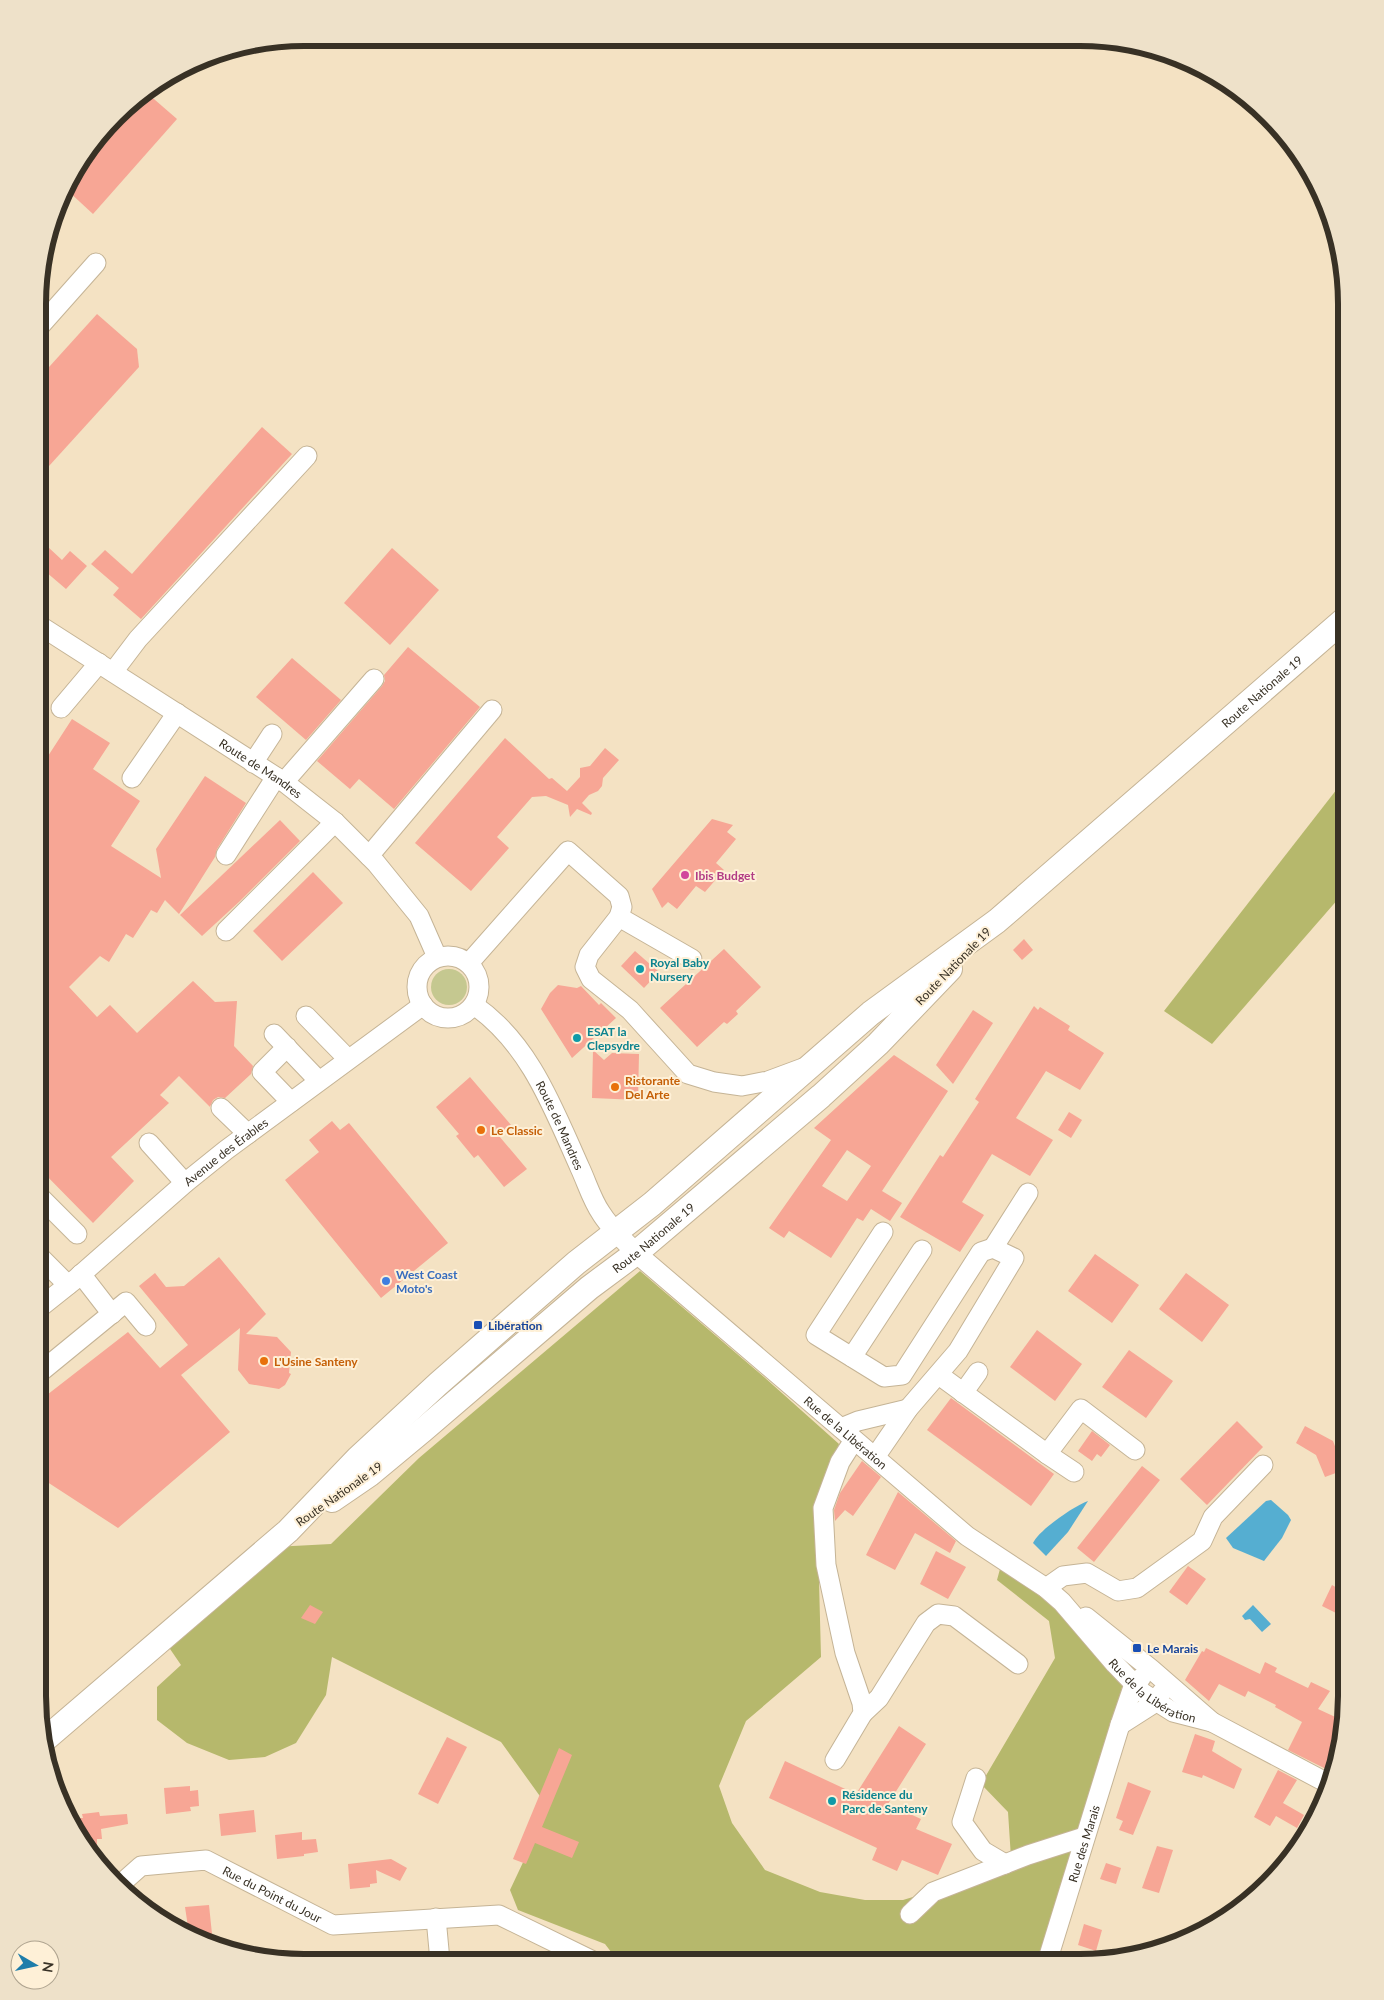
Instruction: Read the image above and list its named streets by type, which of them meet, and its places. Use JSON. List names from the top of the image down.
{
  "streets": {
    "main road": ["Route Nationale 19"],
    "street": [
      "Route de Mandres",
      "Avenue des Érables",
      "Rue de la Libération",
      "Rue des Marais",
      "Rue du Point du Jour"
    ]
  },
  "crossings": [
    ["Route Nationale 19", "Route de Mandres"],
    ["Route Nationale 19", "Rue de la Libération"],
    ["Route de Mandres", "Avenue des Érables"],
    ["Route de Mandres", "Rue de la Libération"],
    ["Rue de la Libération", "Rue des Marais"]
  ],
  "places": {
    "other": [
      "Ibis Budget",
      "Royal Baby Nursery",
      "ESAT la Clepsydre",
      "Ristorante Del Arte",
      "Le Classic",
      "West Coast Moto's",
      "L'Usine Santeny",
      "Résidence du Parc de Santeny"
    ],
    "transit": ["Libération", "Le Marais"]
  },
  "north": "right"
}
